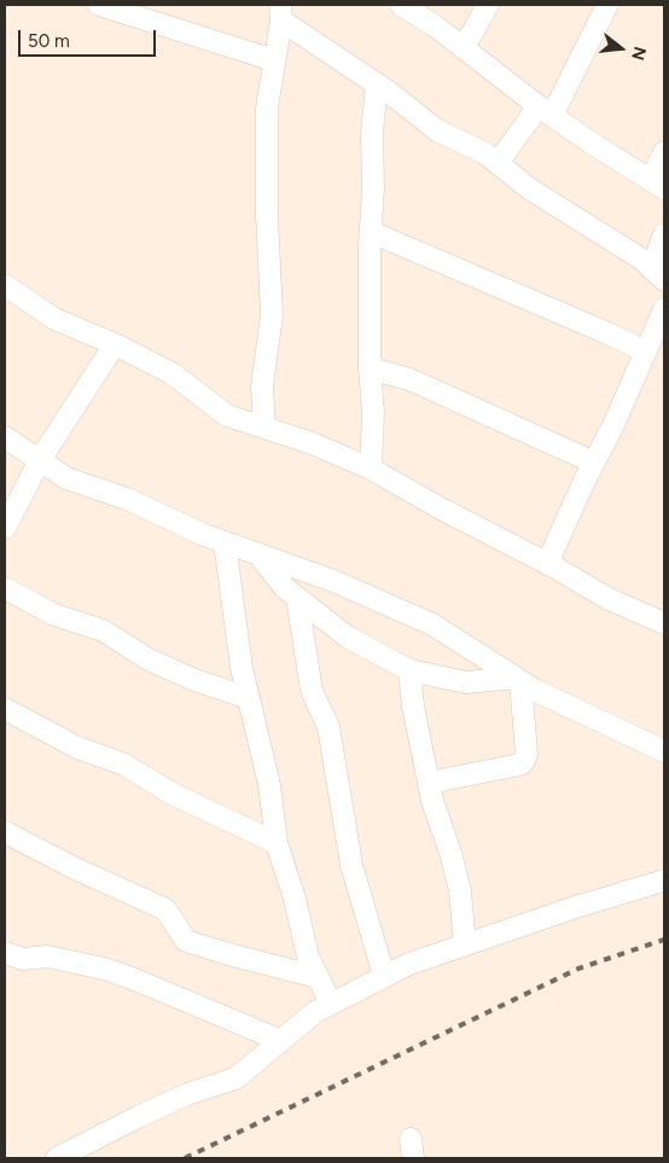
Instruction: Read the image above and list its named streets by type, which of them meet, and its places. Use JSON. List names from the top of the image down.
{
  "scale_bar": "50 m",
  "north": "right"
}
